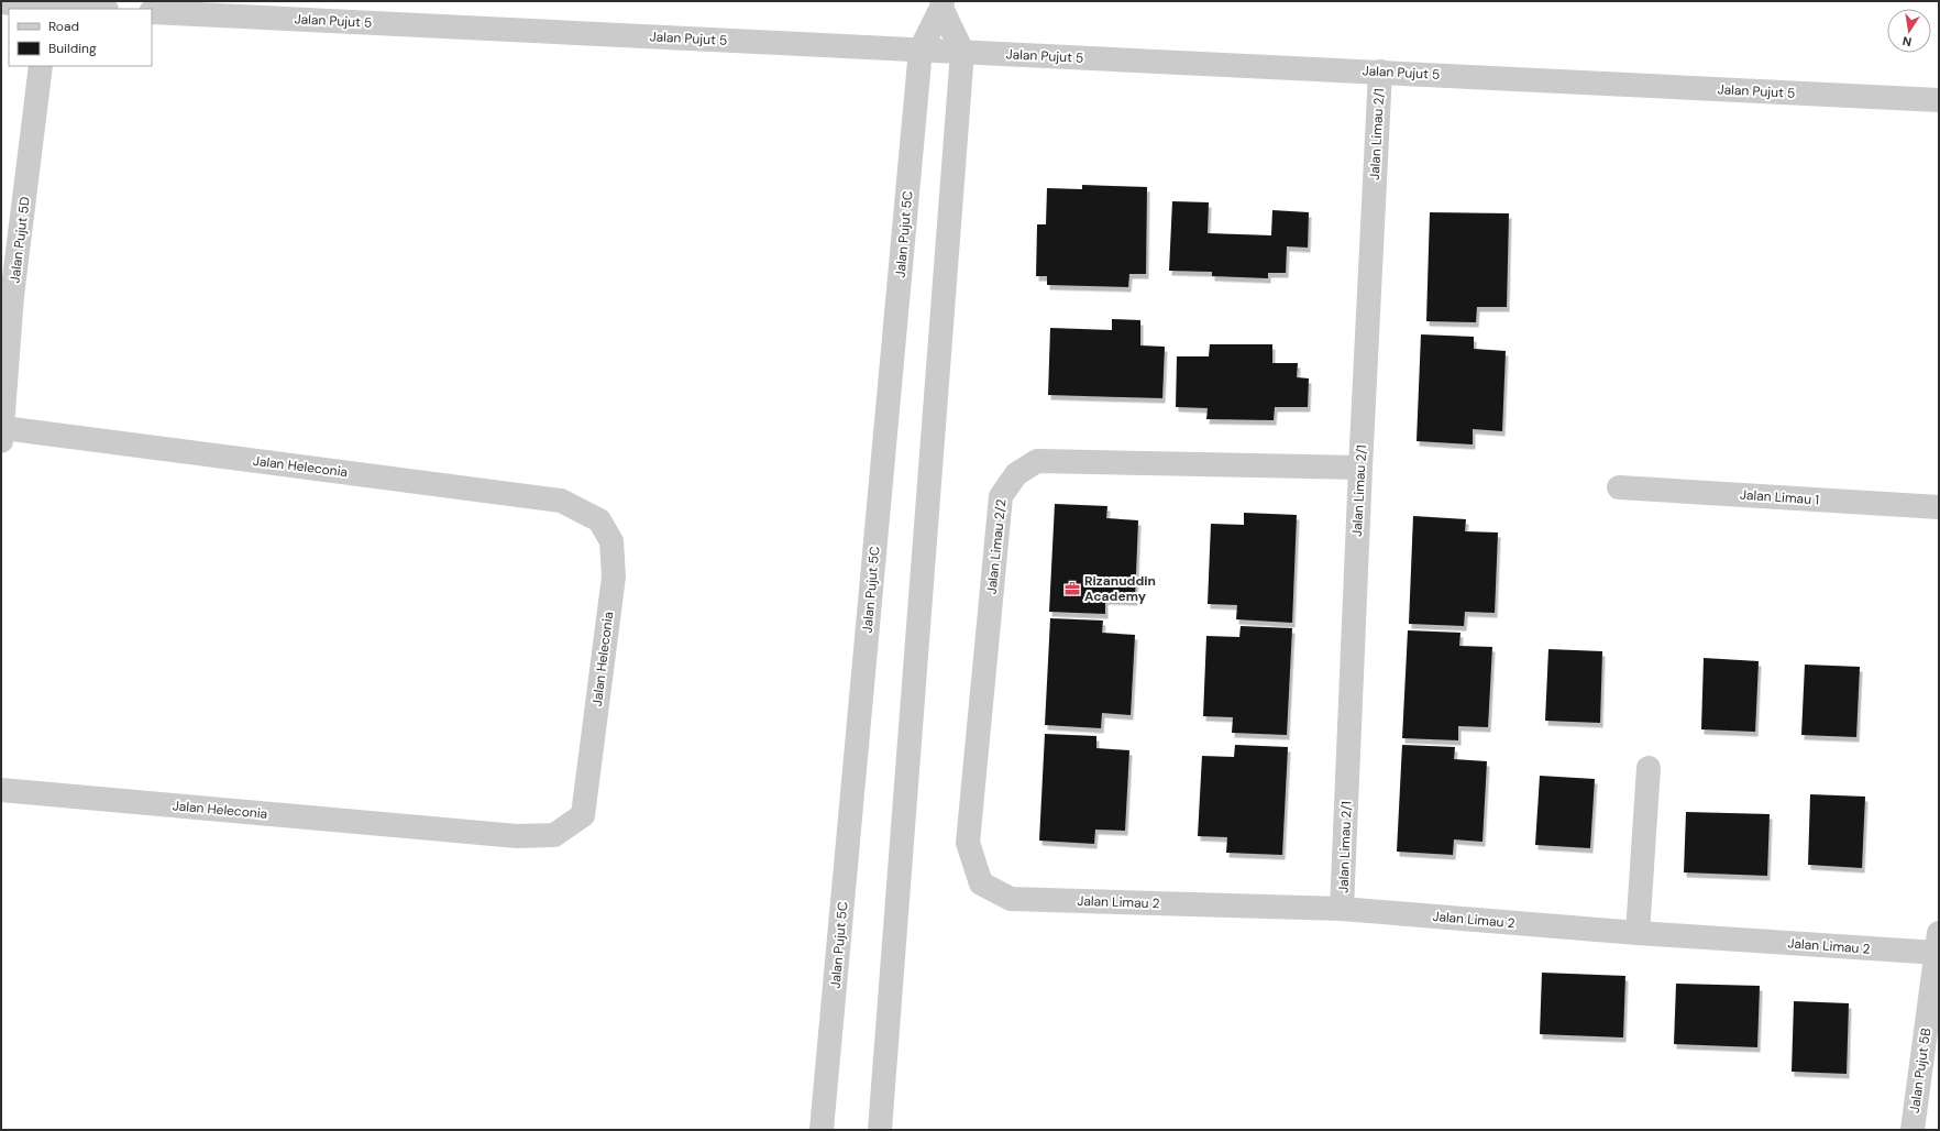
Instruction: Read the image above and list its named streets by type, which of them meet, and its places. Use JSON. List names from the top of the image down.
{
  "streets": {
    "street": [
      "Jalan Pujut 5",
      "Jalan Limau 2/1",
      "Jalan Pujut 5C",
      "Jalan Pujut 5D",
      "Jalan Heleconia",
      "Jalan Limau 1",
      "Jalan Limau 2/2",
      "Jalan Limau 2",
      "Jalan Pujut 5B"
    ]
  },
  "crossings": [
    ["Jalan Pujut 5", "Jalan Limau 2/1"],
    ["Jalan Pujut 5", "Jalan Pujut 5C"],
    ["Jalan Limau 2/1", "Jalan Limau 2/2"],
    ["Jalan Limau 2/1", "Jalan Limau 2"],
    ["Jalan Pujut 5D", "Jalan Heleconia"],
    ["Jalan Limau 2/2", "Jalan Limau 2"],
    ["Jalan Limau 2", "Jalan Pujut 5B"]
  ],
  "places": {
    "office": ["Rizanuddin Academy"]
  },
  "legend": ["Road", "Building"],
  "north": "bottom"
}
